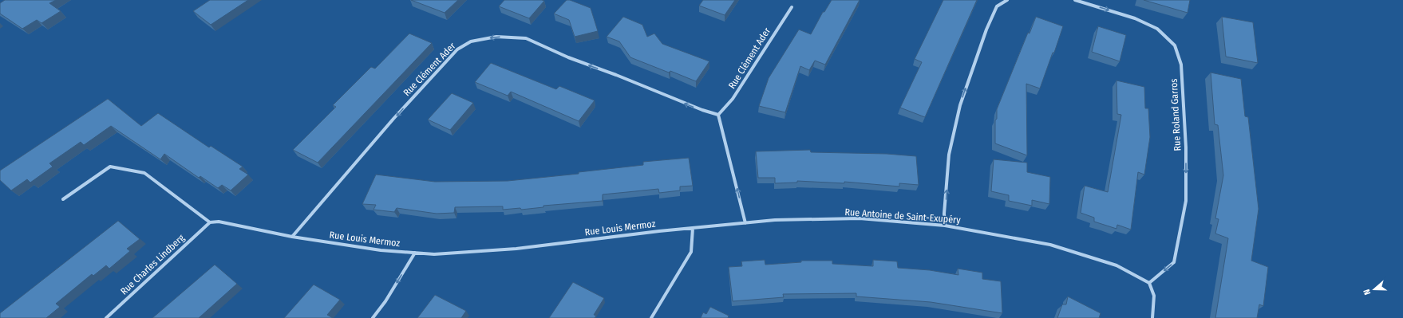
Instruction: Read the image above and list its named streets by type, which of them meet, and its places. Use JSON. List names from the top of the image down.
{
  "streets": {
    "street": [
      "Rue Clément Ader",
      "Rue Roland Garros",
      "Rue Antoine de Saint-Exupéry",
      "Rue Louis Mermoz",
      "Rue Charles Lindberg"
    ]
  },
  "crossings": [
    ["Rue Clément Ader", "Rue Louis Mermoz"],
    ["Rue Roland Garros", "Rue Antoine de Saint-Exupéry"],
    ["Rue Antoine de Saint-Exupéry", "Rue Louis Mermoz"],
    ["Rue Louis Mermoz", "Rue Charles Lindberg"]
  ],
  "one_way": ["Rue Clément Ader", "Rue Roland Garros"],
  "north": "left"
}
